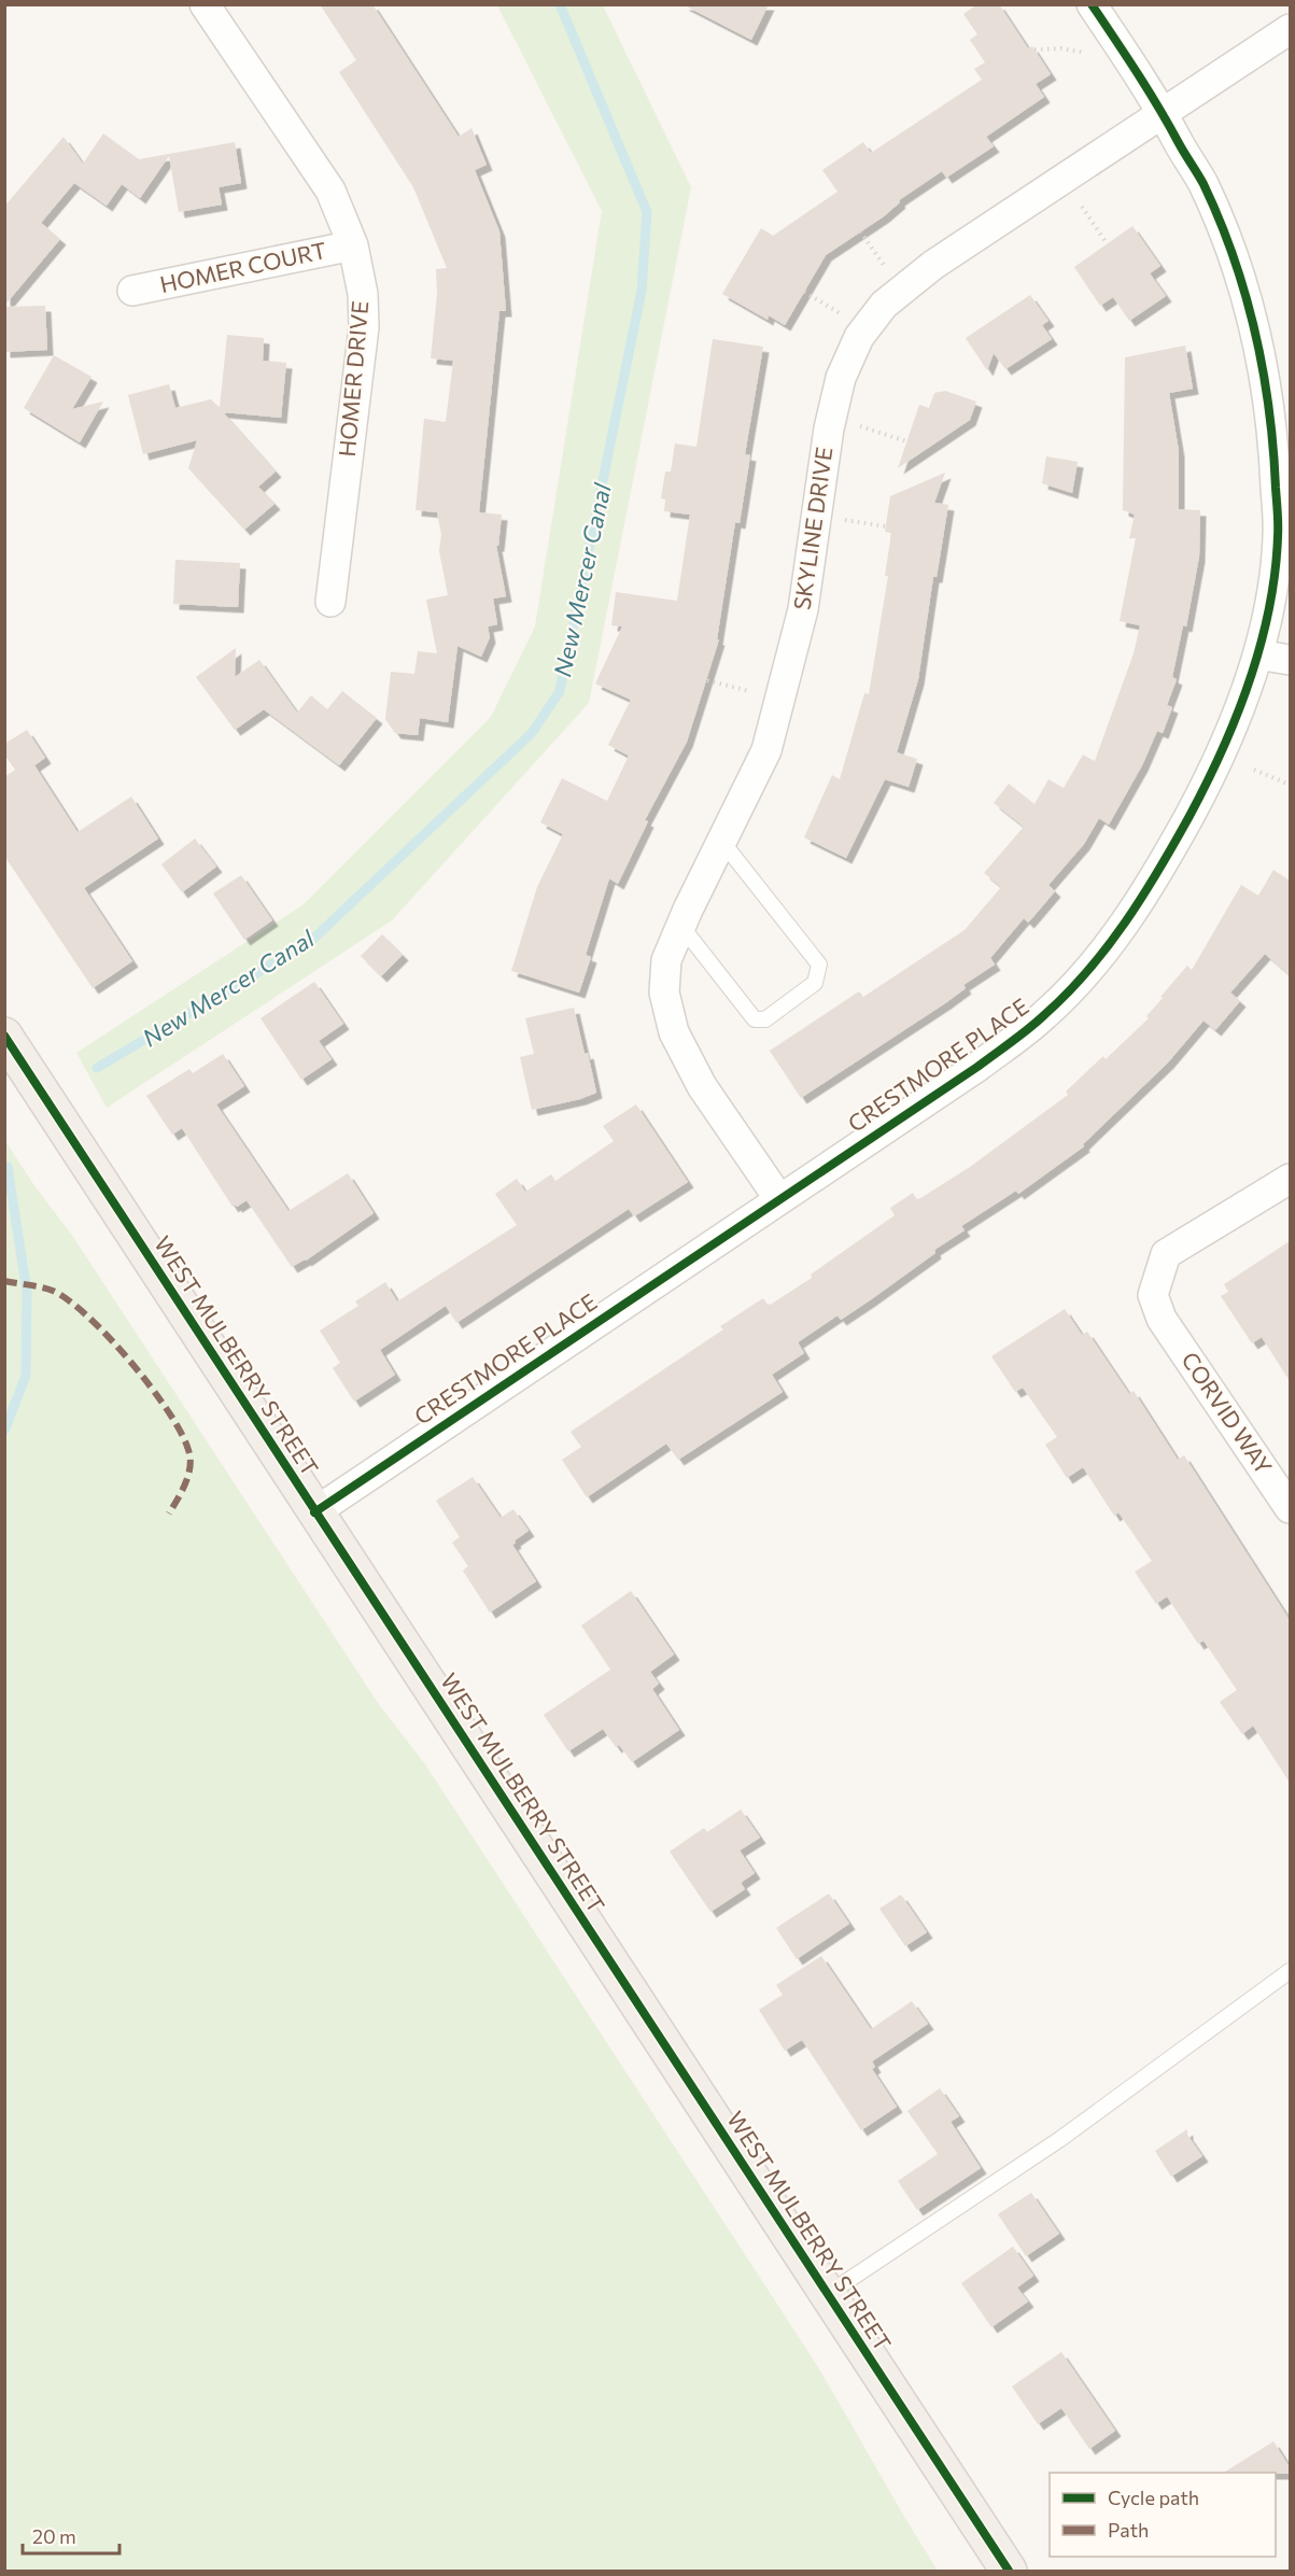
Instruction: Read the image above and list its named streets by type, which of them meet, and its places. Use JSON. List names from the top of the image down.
{
  "streets": {
    "main road": ["WEST MULBERRY STREET"],
    "street": [
      "HOMER COURT",
      "HOMER DRIVE",
      "SKYLINE DRIVE",
      "CRESTMORE PLACE",
      "CORVID WAY"
    ]
  },
  "crossings": [
    ["HOMER COURT", "HOMER DRIVE"],
    ["SKYLINE DRIVE", "CRESTMORE PLACE"],
    ["CRESTMORE PLACE", "WEST MULBERRY STREET"]
  ],
  "water": ["New Mercer Canal"],
  "legend": ["Cycle path", "Path"],
  "scale_bar": "20 m"
}
